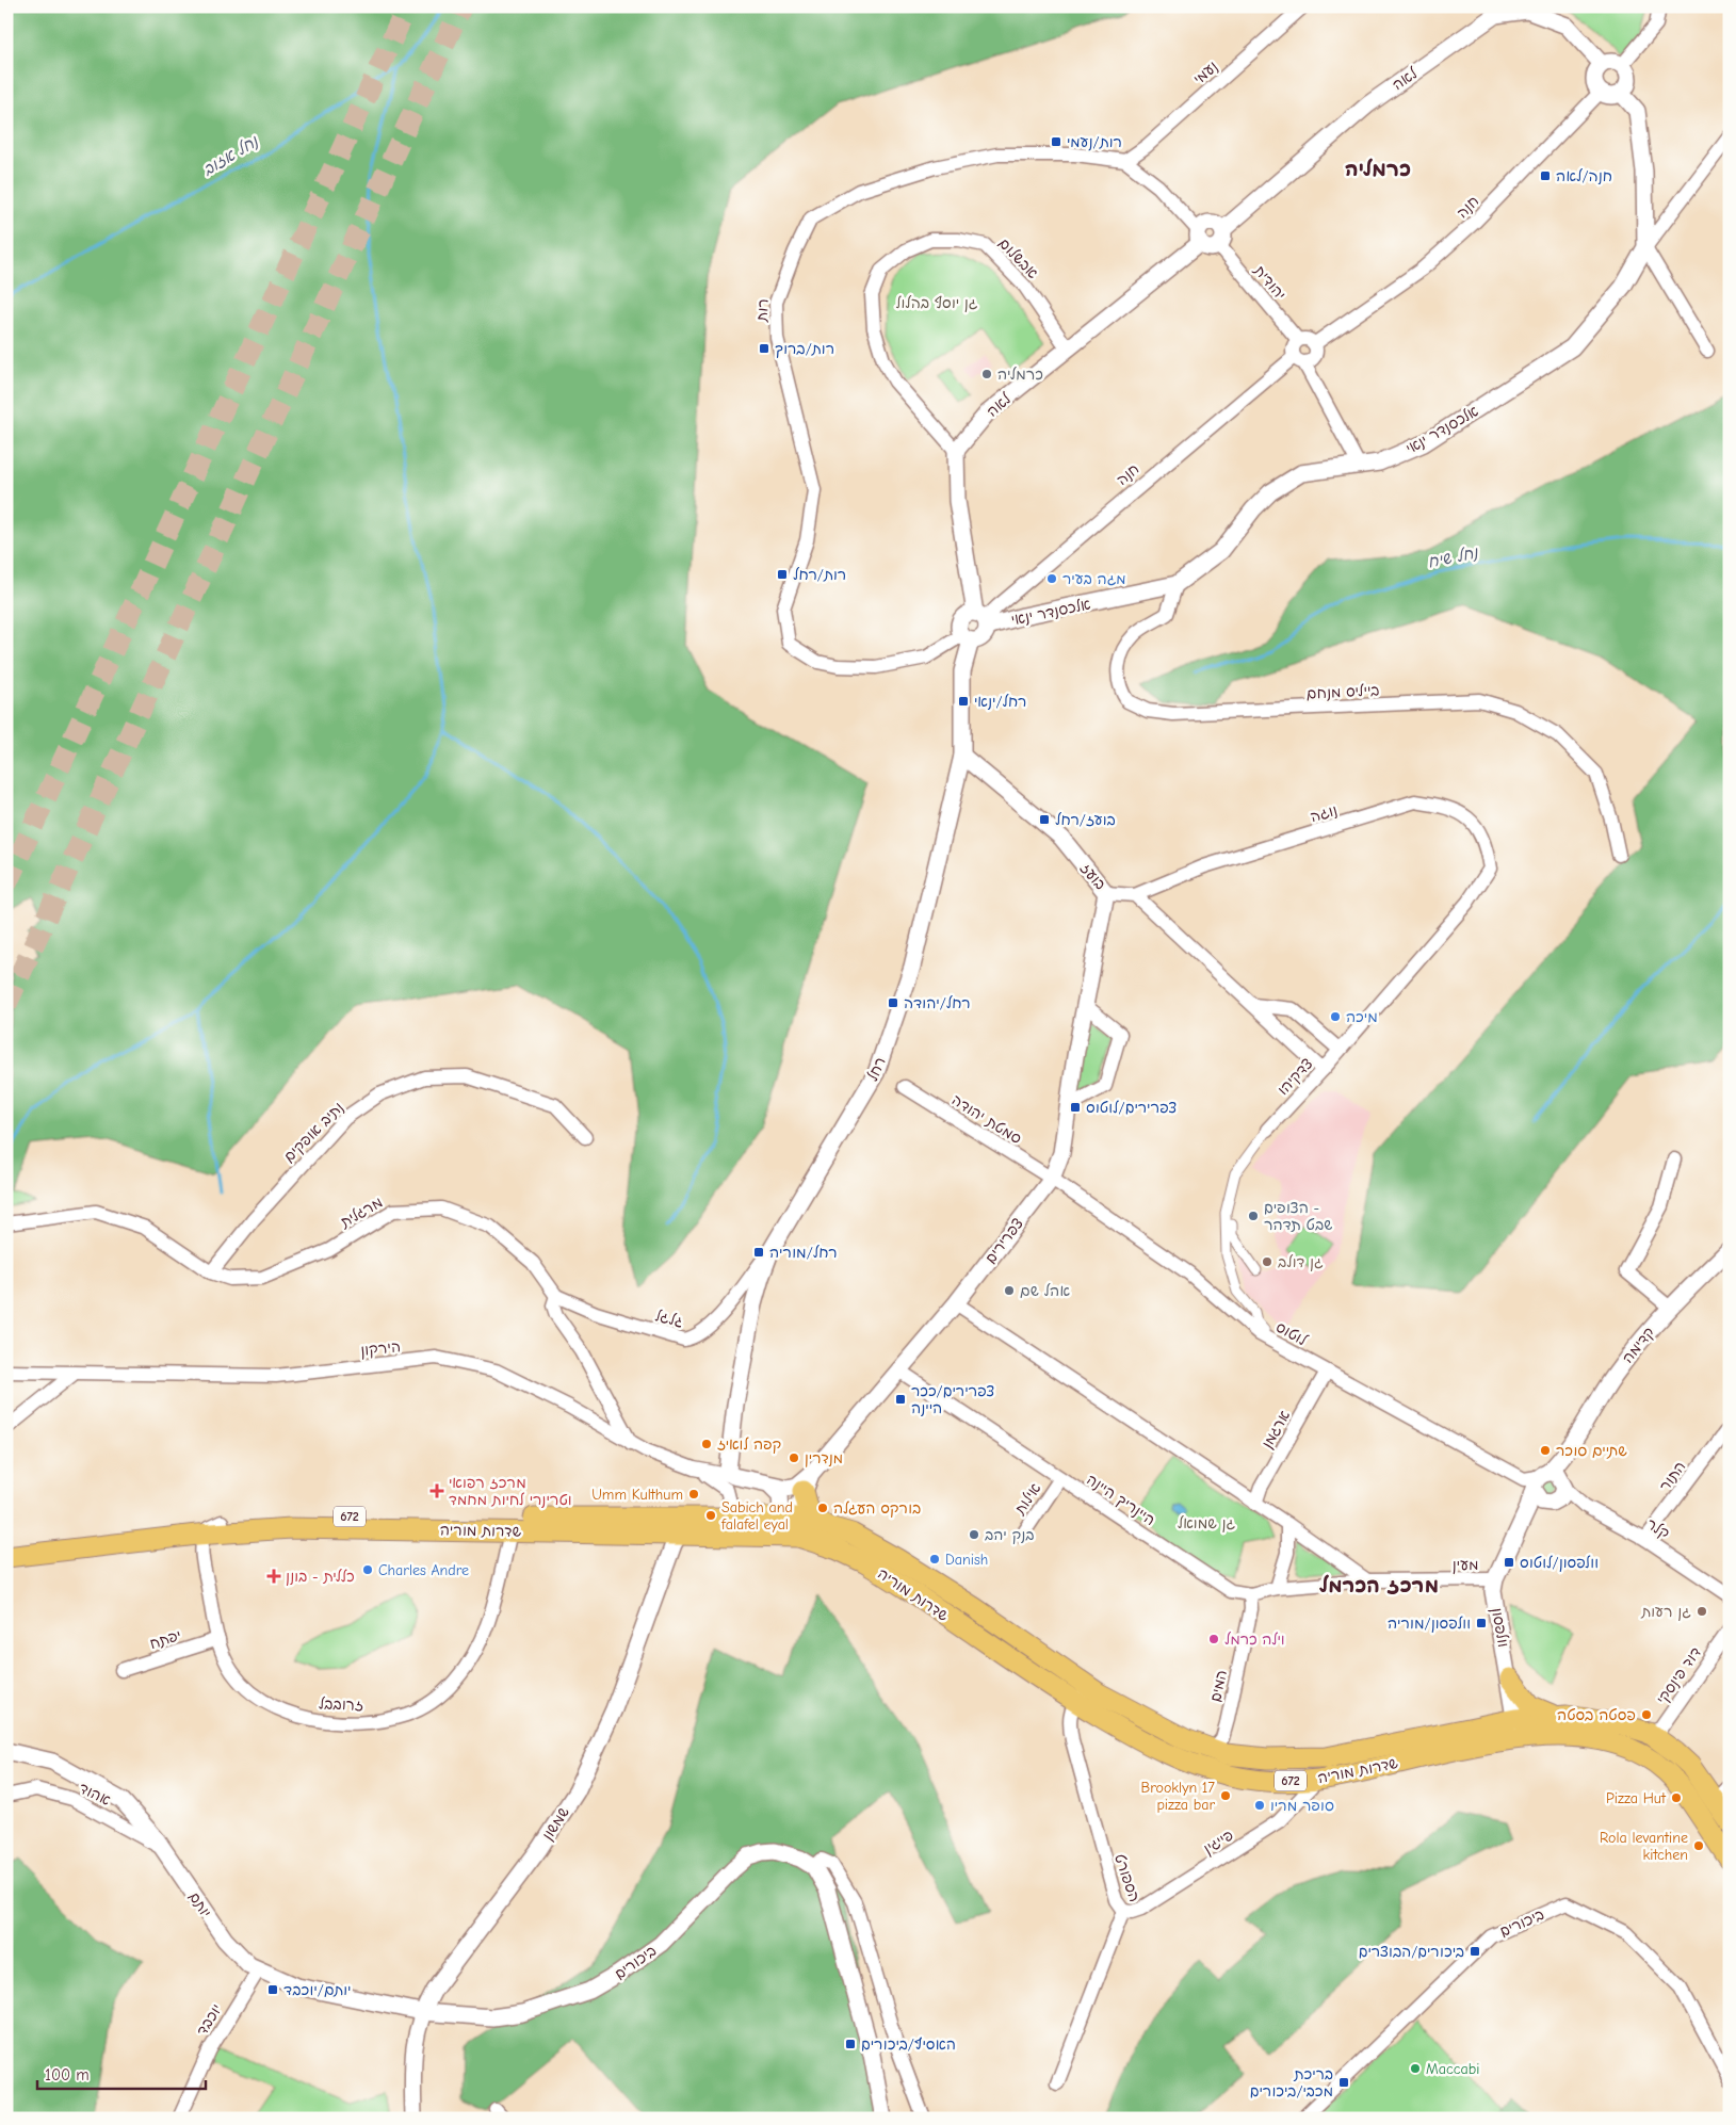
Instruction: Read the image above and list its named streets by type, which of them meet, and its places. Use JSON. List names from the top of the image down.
{
  "streets": {
    "main road": ["672", "שדרות מוריה"],
    "street": [
      "נעמי",
      "לאה",
      "חנה",
      "אבשלום",
      "יהודית",
      "רות",
      "אלכסנדר ינאי",
      "בייליס מנחם",
      "נוגה",
      "בועז",
      "רחל",
      "צדקיהו",
      "סמטת יהודה",
      "נתיב אופקים",
      "מרגלית",
      "צפרירים",
      "גלגל",
      "לוטוס",
      "קדימה",
      "הירקון",
      "ארגמן",
      "התור",
      "אילות",
      "היינריך היינה",
      "קלר",
      "מעין",
      "וולפסון",
      "יפתח",
      "דוד פינסקי",
      "המים",
      "זרובבל",
      "אהוד",
      "שמשון",
      "פייגין",
      "הספורט",
      "יותם",
      "ביכורים",
      "יוכבד"
    ]
  },
  "crossings": [
    ["נעמי", "רות"],
    ["לאה", "חנה"],
    ["לאה", "אבשלום"],
    ["לאה", "יהודית"],
    ["חנה", "יהודית"],
    ["חנה", "אלכסנדר ינאי"],
    ["חנה", "רחל"],
    ["רות", "רחל"],
    ["אלכסנדר ינאי", "בייליס מנחם"],
    ["אלכסנדר ינאי", "רחל"],
    ["נוגה", "בועז"],
    ["נוגה", "צדקיהו"],
    ["בועז", "רחל"],
    ["בועז", "צפרירים"],
    ["רחל", "גלגל"],
    ["רחל", "הירקון"],
    ["צדקיהו", "לוטוס"],
    ["סמטת יהודה", "צפרירים"],
    ["סמטת יהודה", "לוטוס"],
    ["נתיב אופקים", "מרגלית"],
    ["מרגלית", "גלגל"],
    ["מרגלית", "הירקון"],
    ["צפרירים", "לוטוס"],
    ["צפרירים", "היינריך היינה"],
    ["צפרירים", "שדרות מוריה"],
    ["לוטוס", "קדימה"],
    ["לוטוס", "ארגמן"],
    ["לוטוס", "קלר"],
    ["לוטוס", "וולפסון"],
    ["קדימה", "קלר"],
    ["קדימה", "וולפסון"],
    ["התור", "קלר"],
    ["אילות", "היינריך היינה"],
    ["היינריך היינה", "מעין"],
    ["היינריך היינה", "המים"],
    ["קלר", "וולפסון"],
    ["שדרות מוריה", "וולפסון"],
    ["שדרות מוריה", "דוד פינסקי"],
    ["שדרות מוריה", "המים"],
    ["שדרות מוריה", "זרובבל"],
    ["שדרות מוריה", "שמשון"],
    ["שדרות מוריה", "פייגין"],
    ["שדרות מוריה", "הספורט"],
    ["מעין", "וולפסון"],
    ["יפתח", "זרובבל"],
    ["אהוד", "יותם"],
    ["שמשון", "יותם"],
    ["שמשון", "ביכורים"],
    ["פייגין", "הספורט"],
    ["יותם", "ביכורים"],
    ["יותם", "יוכבד"]
  ],
  "districts": ["כרמליה", "מרכז הכרמל"],
  "water": ["נחל אזוב", "נחל שיח"],
  "parks": ["גן יוסף בהלול", "גן שמואל"],
  "places": {
    "transit": [
      "רות/נעמי",
      "חנה/לאה",
      "רות/ברוך",
      "רות/רחל",
      "רחל/ינאי",
      "בועז/רחל",
      "רחל/יהודה",
      "צפרירים/לוטוס",
      "רחל/מוריה",
      "צפרירים/ככר היינה",
      "וולפסון/לוטוס",
      "וולפסון/מוריה",
      "ביכורים/הבוצרים",
      "יותם/יוכבד",
      "האסיף/ביכורים",
      "בריכת מכבי/ביכורים"
    ],
    "other": [
      "כרמליה",
      "מגה בעיר",
      "מיכה",
      "הצופים - שבט תדהר",
      "גן דולב",
      "אהל שם",
      "קפה לואיז",
      "שתיים סוכר",
      "מנדרין",
      "Umm Kulthum",
      "בורקס העגלה",
      "Sabich and falafel eyal",
      "בנק יהב",
      "Danish",
      "Charles Andre",
      "גן רעות",
      "וילה כרמל",
      "פסטה בסטה",
      "Brooklyn 17 pizza bar",
      "Pizza Hut",
      "סופר מריו",
      "Rola levantine kitchen",
      "Maccabi"
    ],
    "health": ["מרכז רפואי וטרינרי לחיות מחמד", "כללית - בונן"]
  },
  "scale_bar": "100 m"
}
